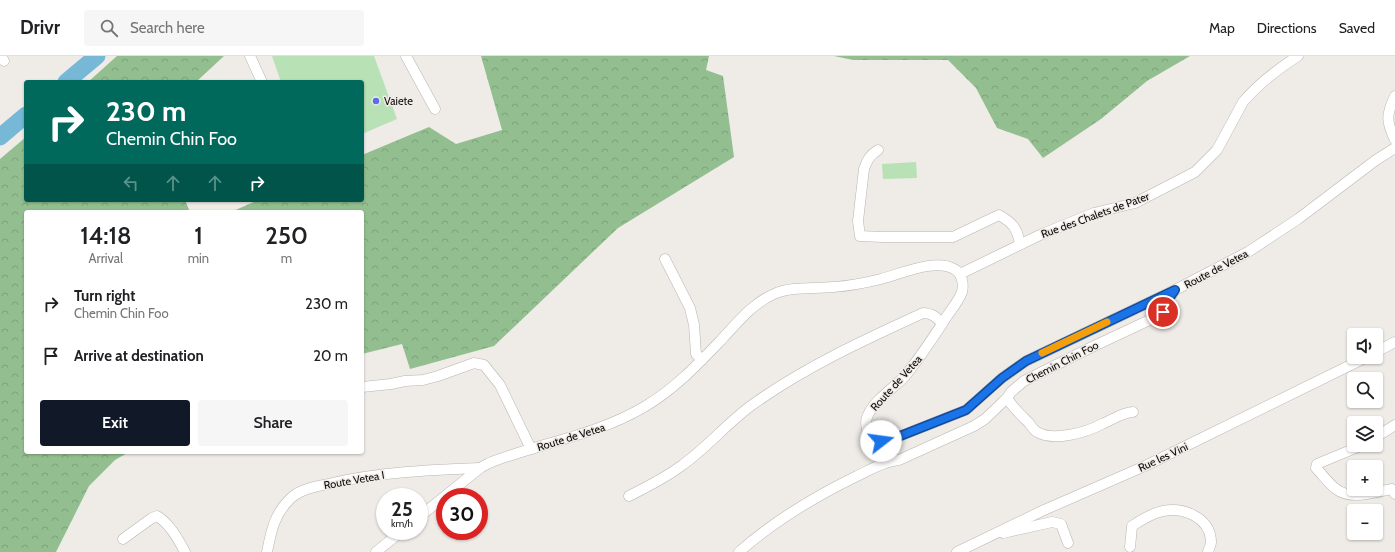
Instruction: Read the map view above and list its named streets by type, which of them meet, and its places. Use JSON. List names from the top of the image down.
{
  "streets": {
    "street": [
      "Rue des Chalets de Pater",
      "Route de Vetea",
      "Chemin Chin Foo",
      "Rue les Vini",
      "Route Vetea I"
    ]
  },
  "crossings": [
    ["Rue des Chalets de Pater", "Route de Vetea"],
    ["Route de Vetea", "Chemin Chin Foo"],
    ["Route de Vetea", "Route Vetea I"]
  ],
  "places": ["Vaiete"],
  "page": {
    "header": "Drivr",
    "search": "Search here",
    "nav": ["Map", "Directions", "Saved"],
    "turn": ["230 m", "Chemin Chin Foo"],
    "eta": [
      "14:18",
      "Arrival",
      "1",
      "min",
      "250",
      "m"
    ],
    "list": [
      {
        "name": "Turn right",
        "note": "Chemin Chin Foo",
        "value": "230 m"
      },
      {
        "name": "Arrive at destination",
        "value": "20 m"
      }
    ],
    "map_buttons": ["+", "−"],
    "buttons": ["Exit", "Share"],
    "speed": "25 km/h",
    "limit": "30"
  }
}
